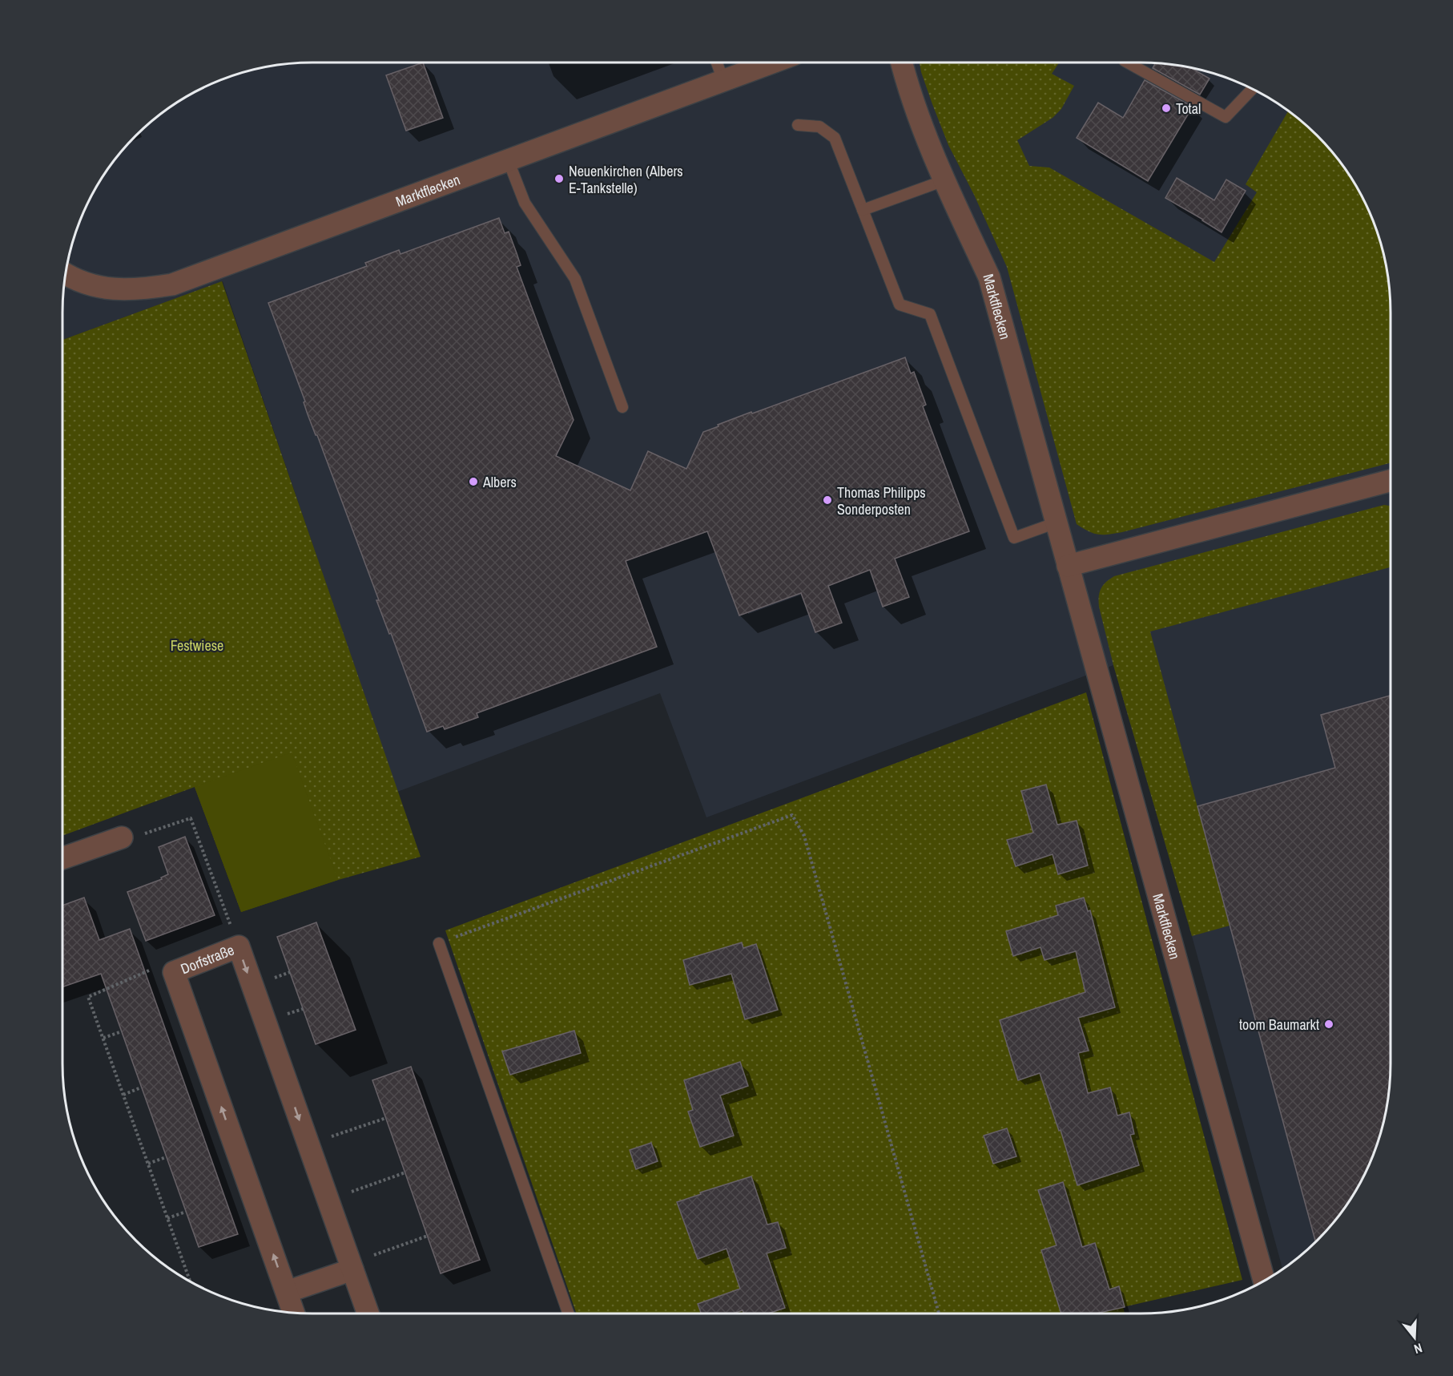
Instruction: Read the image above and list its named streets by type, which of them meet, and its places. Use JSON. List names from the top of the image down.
{
  "streets": {
    "street": ["Marktflecken", "Dorfstraße"]
  },
  "parks": ["Festwiese"],
  "places": [
    "Total",
    "Neuenkirchen (Albers E-Tankstelle)",
    "Albers",
    "Thomas Philipps Sonderposten",
    "toom Baumarkt"
  ],
  "north": "bottom"
}
